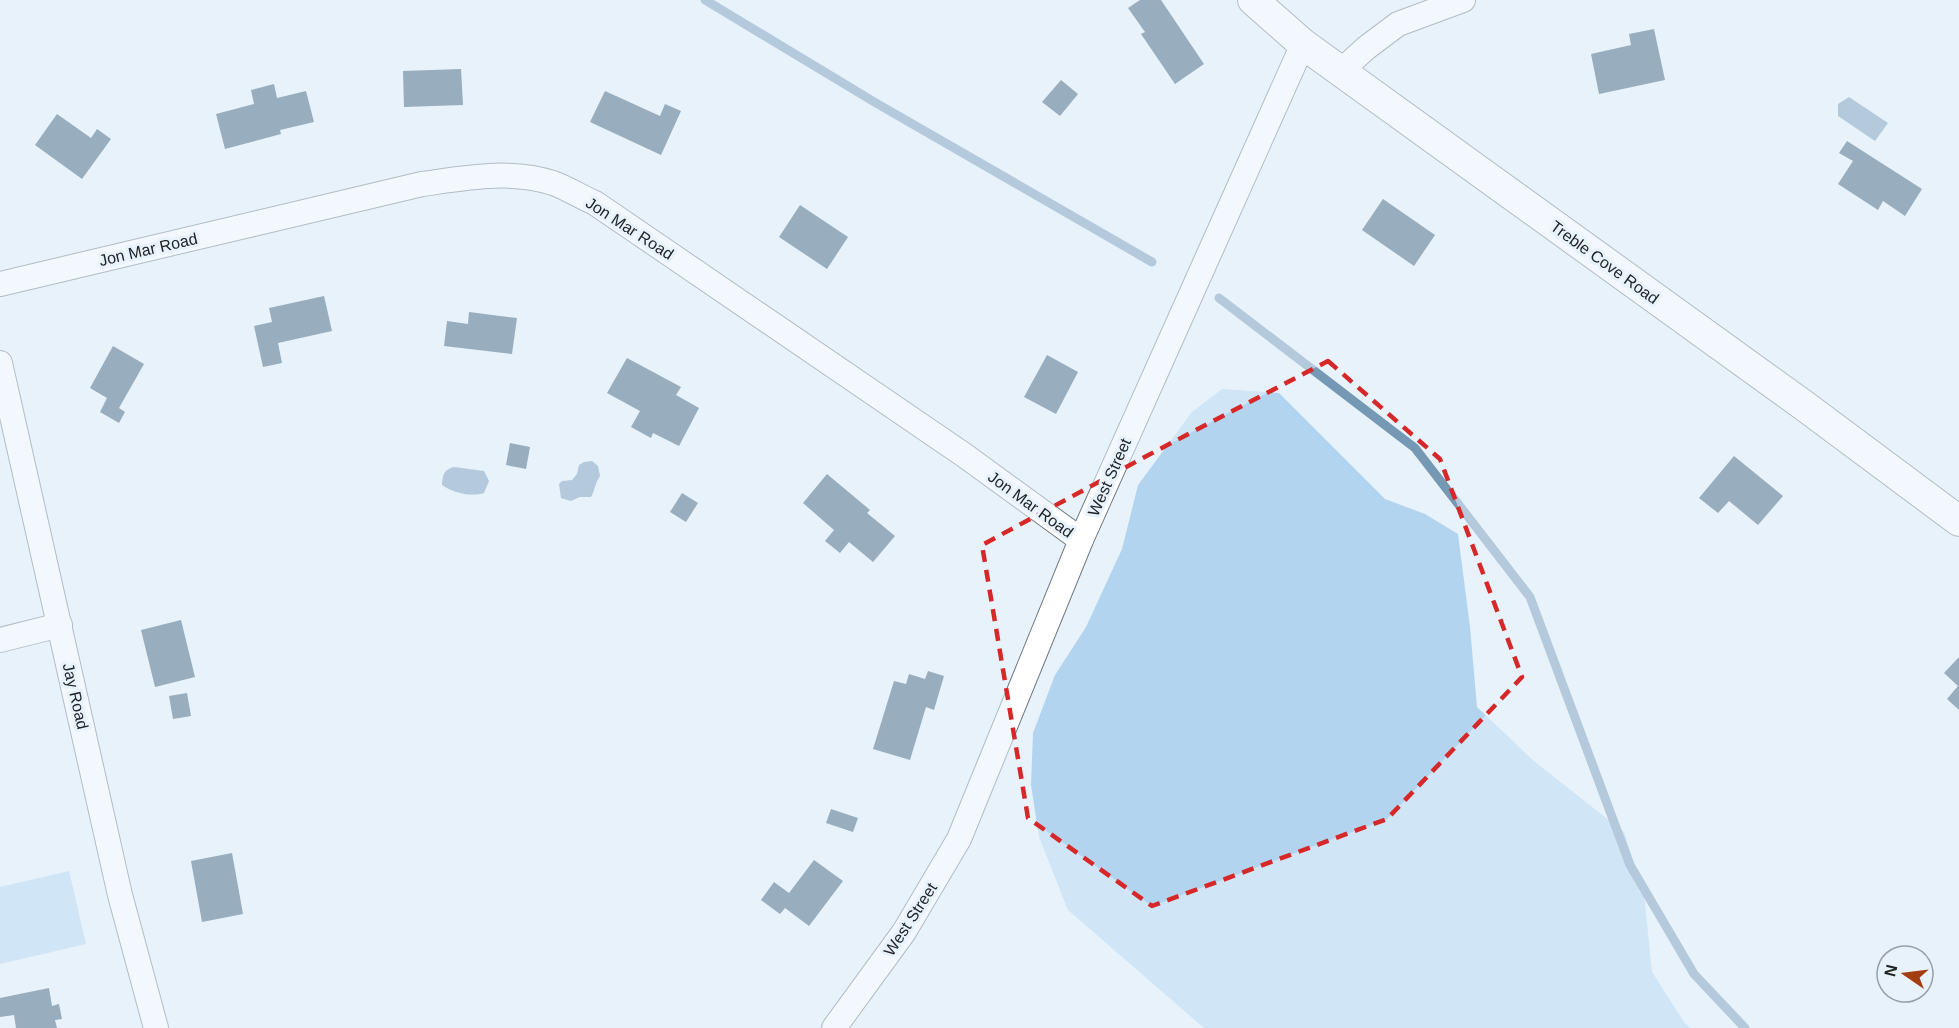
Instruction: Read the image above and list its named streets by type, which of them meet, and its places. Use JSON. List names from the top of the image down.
{
  "streets": {
    "street": [
      "Jon Mar Road",
      "Treble Cove Road",
      "West Street",
      "Jay Road"
    ]
  },
  "crossings": [
    ["Jon Mar Road", "West Street"],
    ["Treble Cove Road", "West Street"]
  ],
  "north": "left"
}
